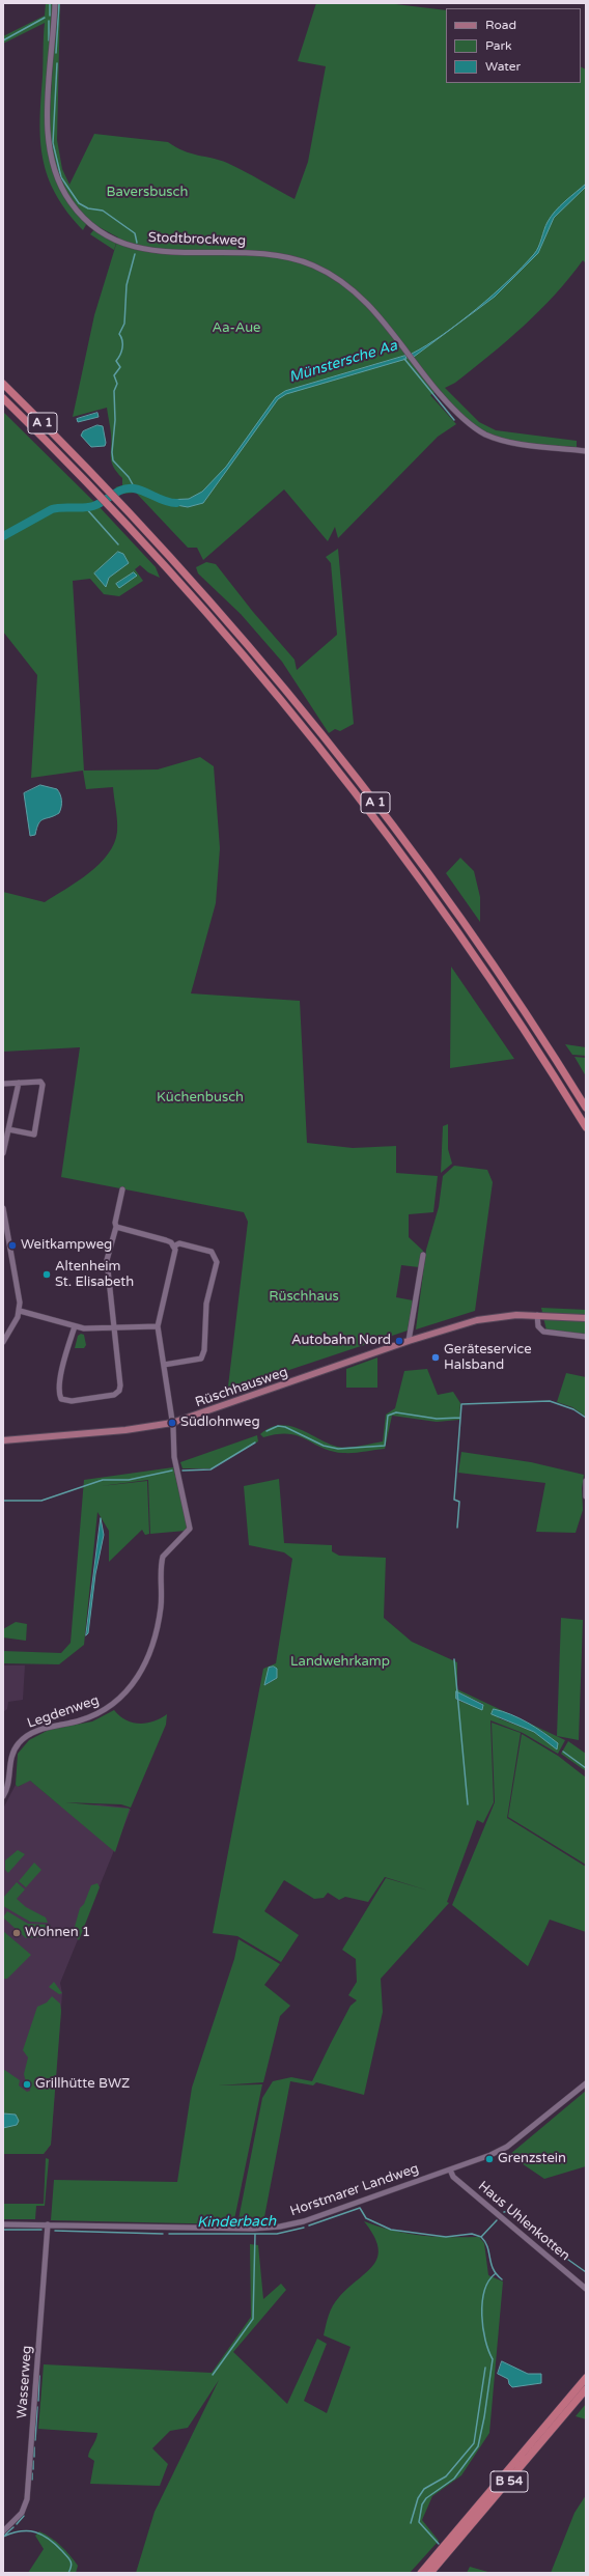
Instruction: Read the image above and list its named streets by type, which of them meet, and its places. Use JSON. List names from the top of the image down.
{
  "streets": {
    "highway": ["A 1", "B 54"],
    "main road": ["Rüschhausweg"],
    "street": [
      "Stodtbrockweg",
      "Legdenweg",
      "Horstmarer Landweg",
      "Haus Uhlenkotten",
      "Wasserweg"
    ]
  },
  "crossings": [
    ["Rüschhausweg", "Legdenweg"],
    ["Horstmarer Landweg", "Haus Uhlenkotten"],
    ["Horstmarer Landweg", "Wasserweg"]
  ],
  "water": ["Münstersche Aa", "Kinderbach"],
  "parks": [
    "Baversbusch",
    "Aa-Aue",
    "Küchenbusch",
    "Rüschhaus",
    "Landwehrkamp"
  ],
  "places": [
    "Weitkampweg",
    "Altenheim St. Elisabeth",
    "Autobahn Nord",
    "Geräteservice Halsband",
    "Südlohnweg",
    "Wohnen 1",
    "Grillhütte BWZ",
    "Grenzstein"
  ],
  "legend": ["Road", "Park", "Water"]
}
